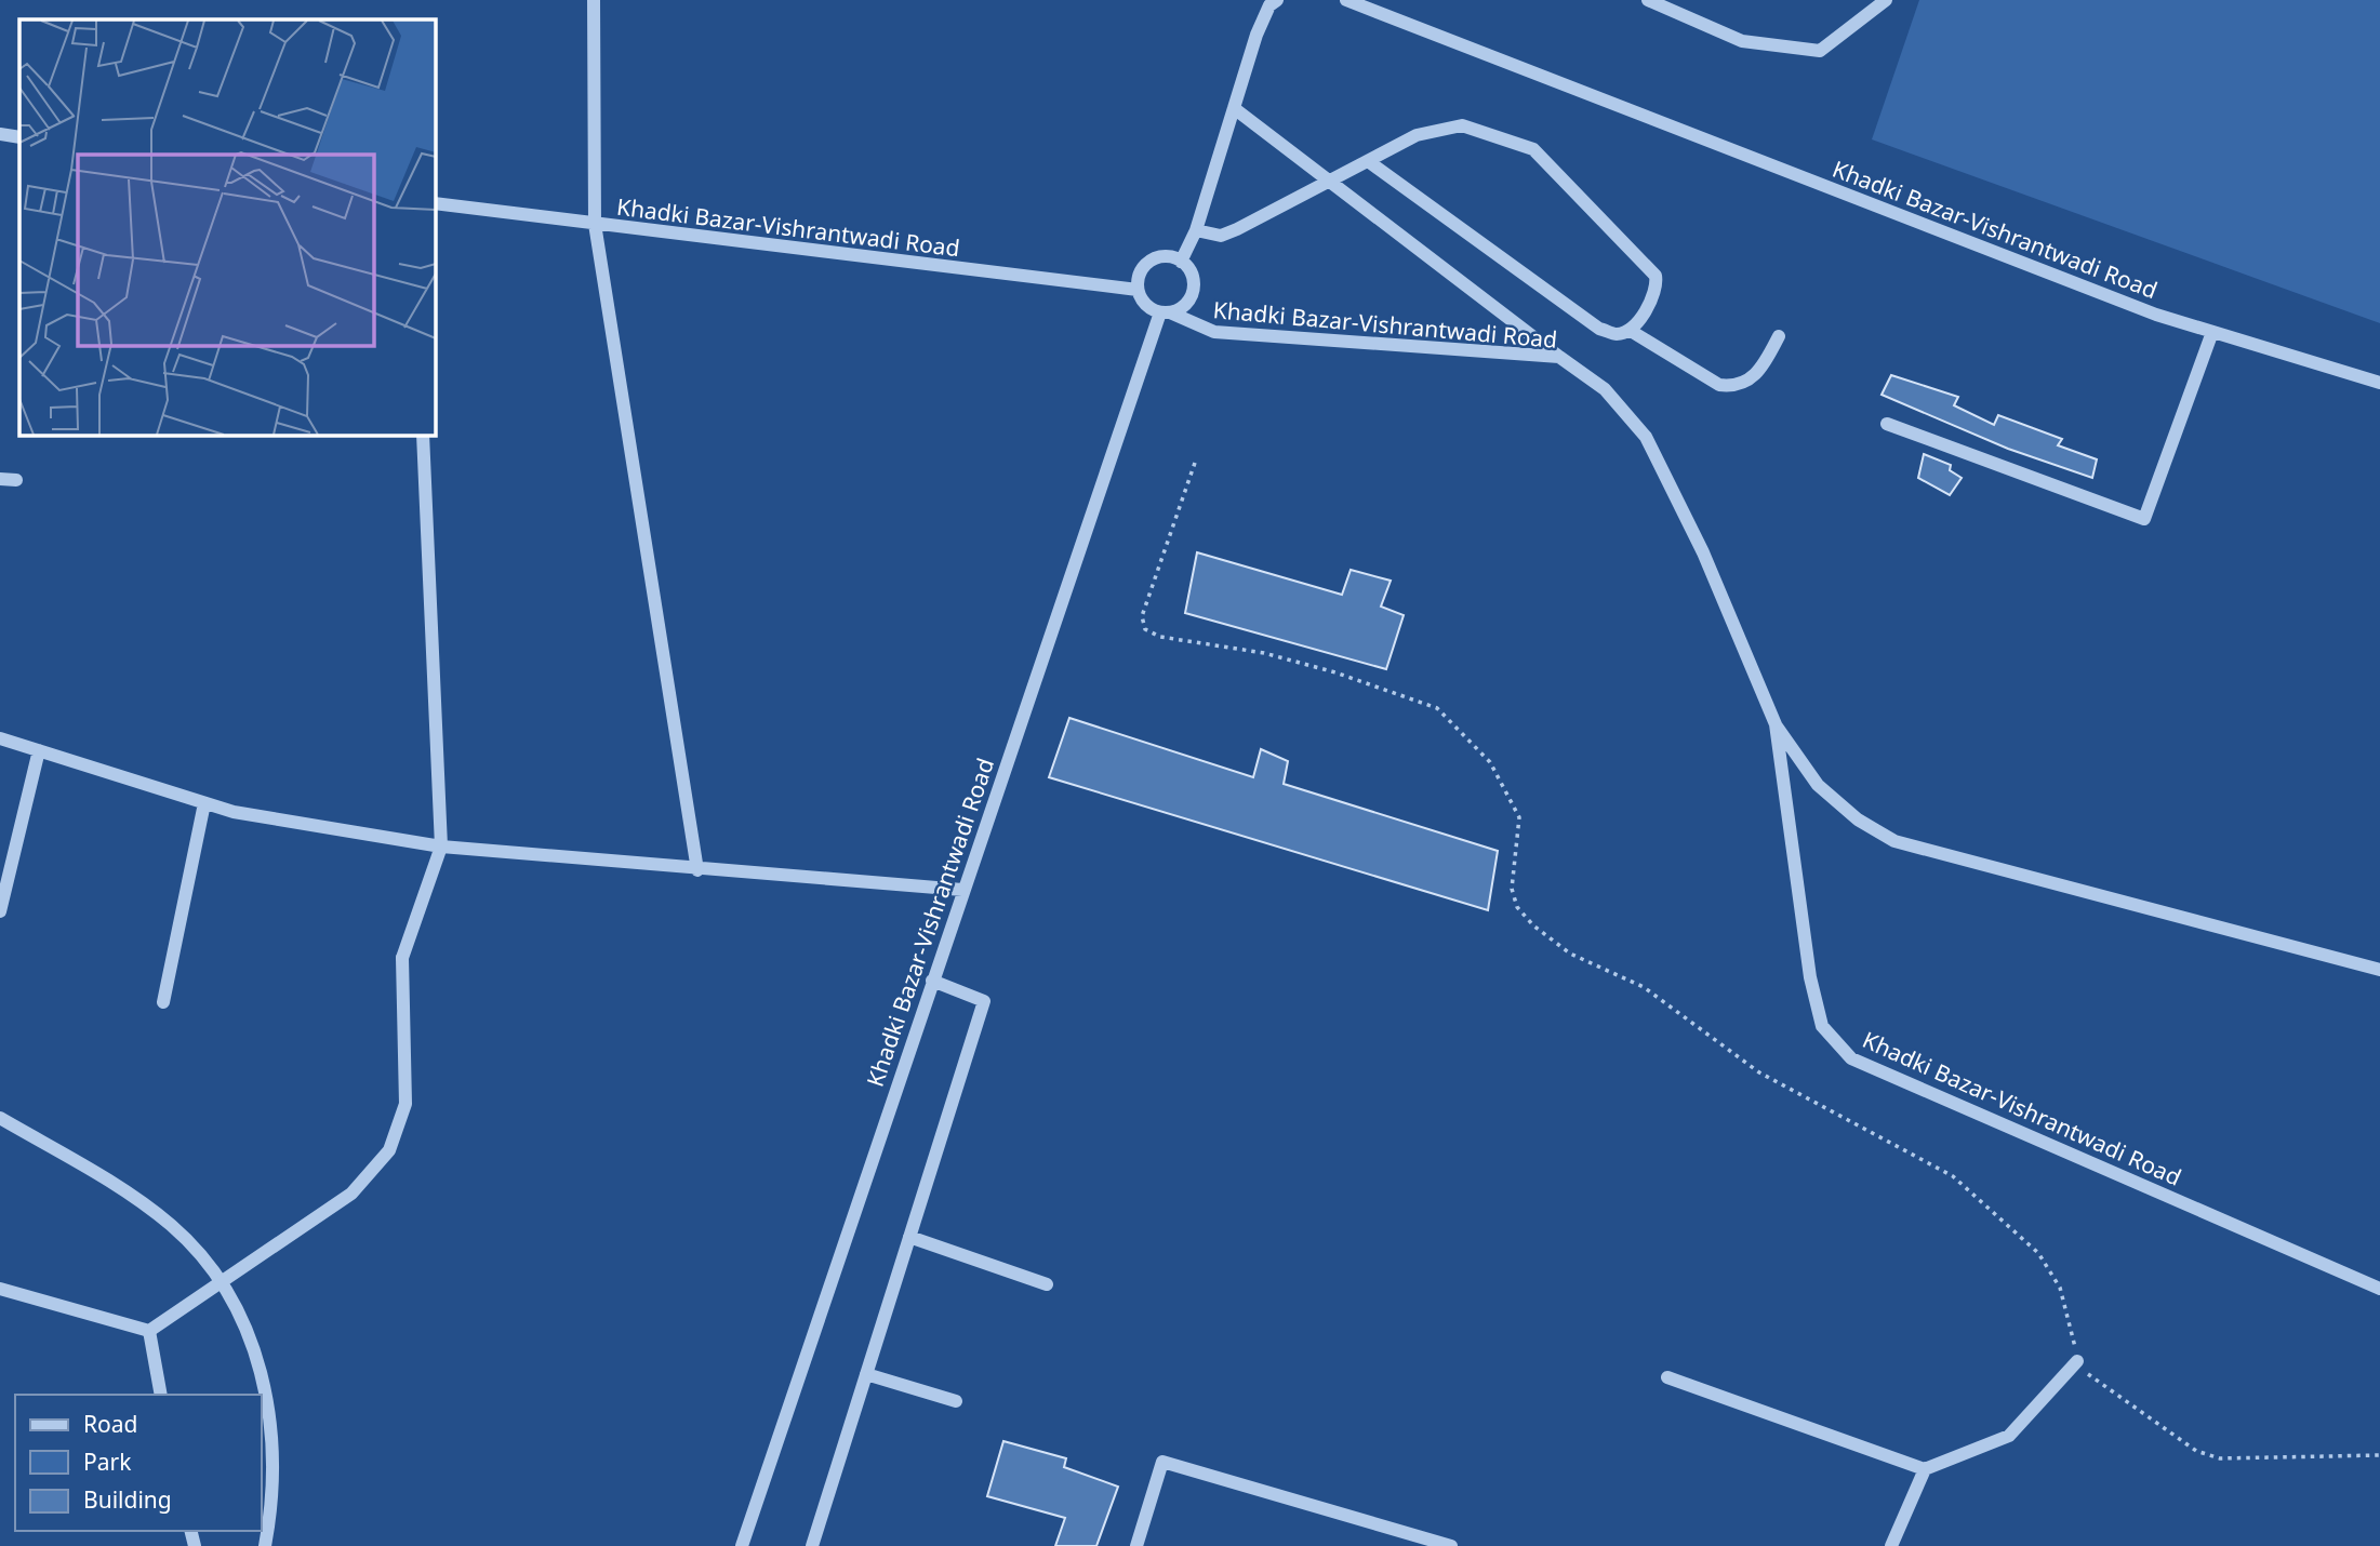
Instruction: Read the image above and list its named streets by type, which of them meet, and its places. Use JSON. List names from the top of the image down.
{
  "streets": {
    "street": ["Khadki Bazar-Vishrantwadi Road"]
  },
  "legend": ["Road", "Park", "Building"]
}
